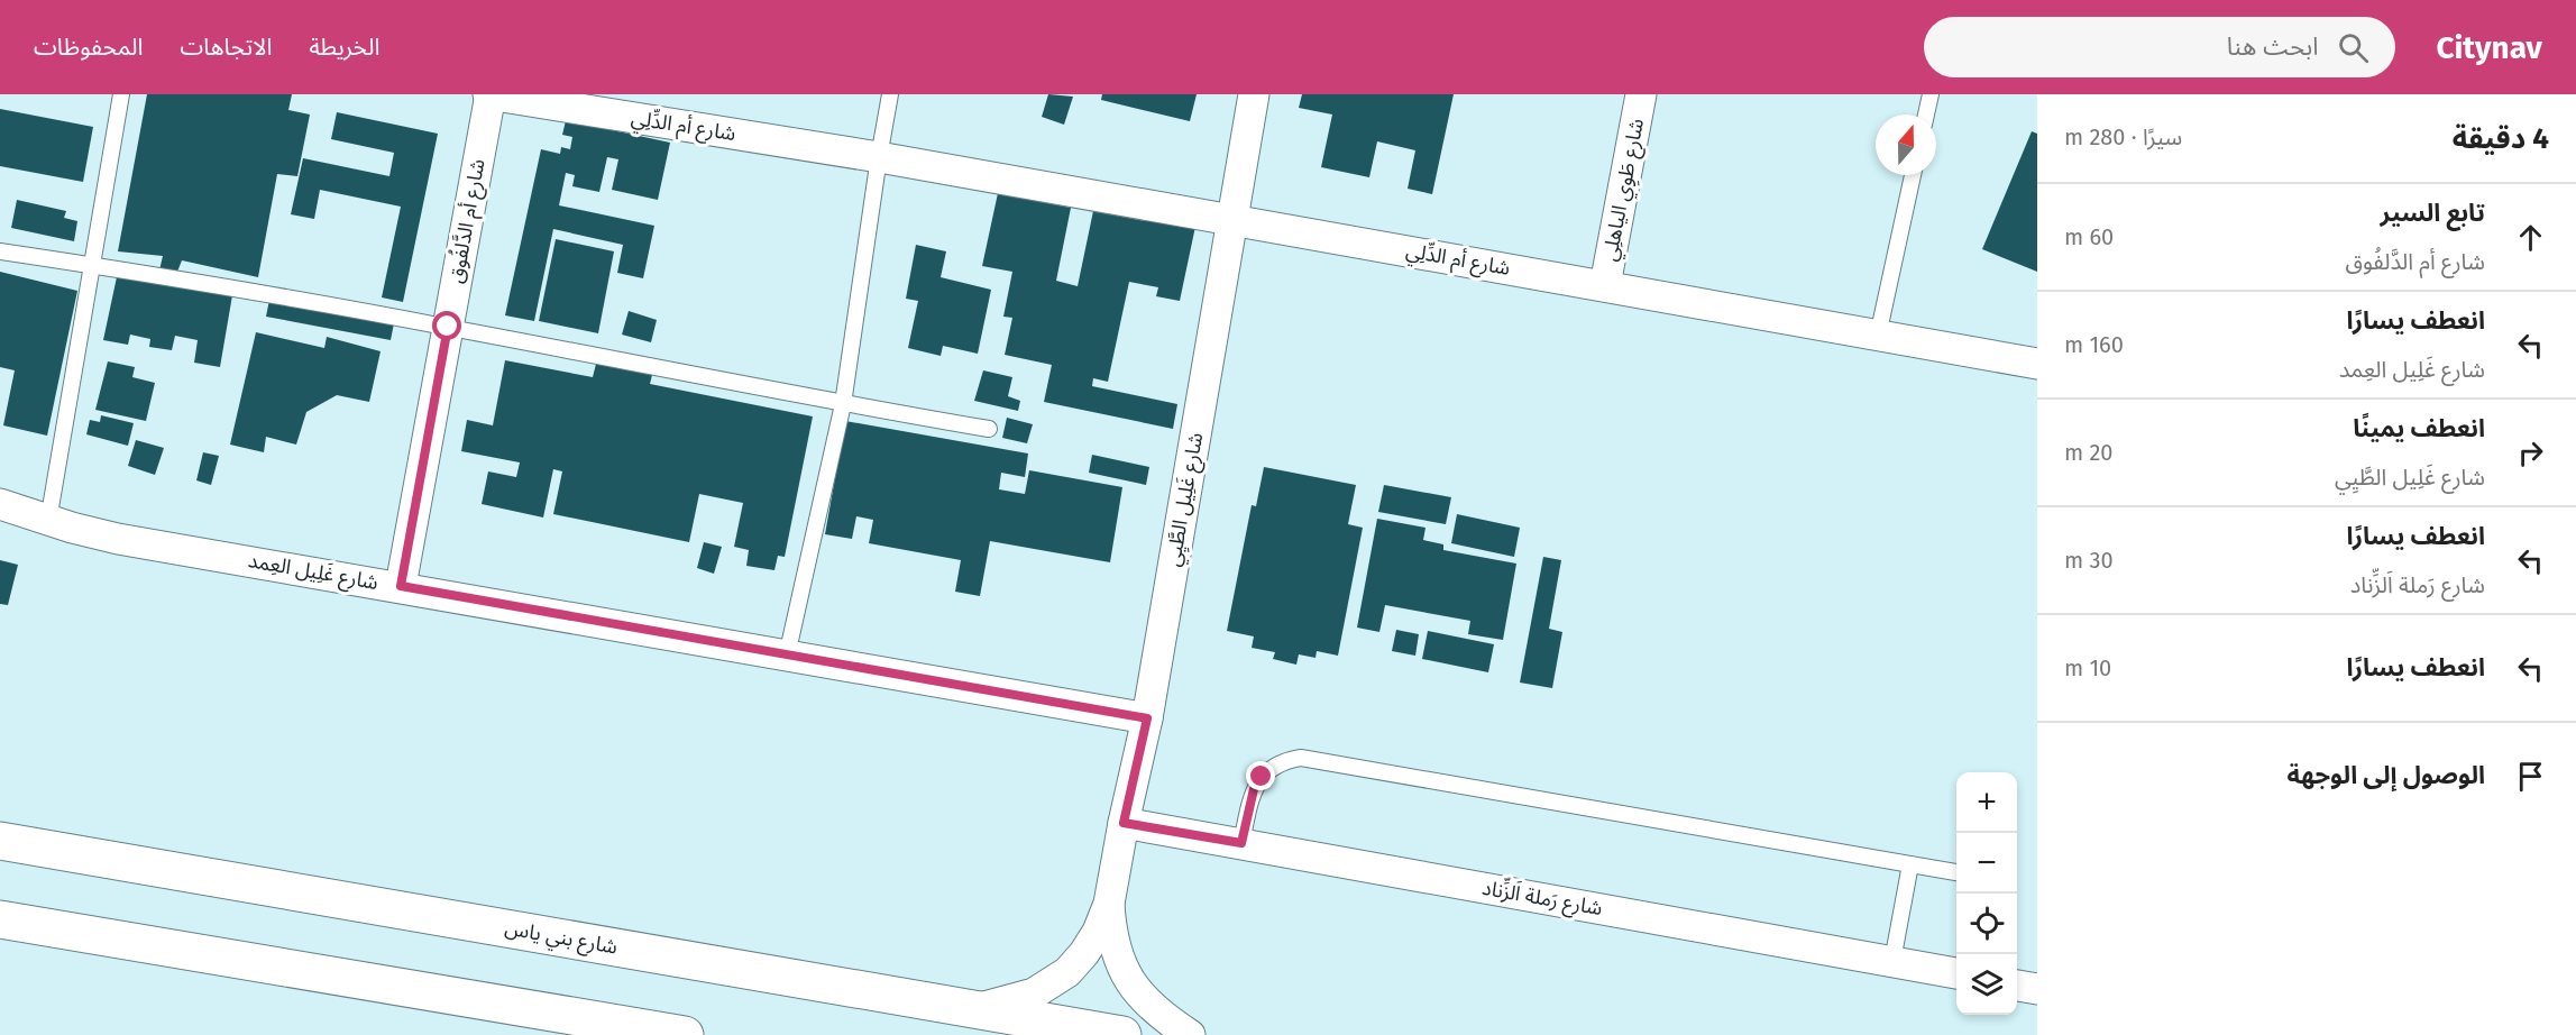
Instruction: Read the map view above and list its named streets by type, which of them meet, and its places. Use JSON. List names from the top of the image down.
{
  "streets": {
    "main road": ["شارع بني ياس"],
    "street": [
      "شارع أم الدِّلِي",
      "شارع طَوِي الياهلِي",
      "شارع أم الدَّلفُوق",
      "شارع غَلِيل الطَّيِي",
      "شارع غَلِيل العِمد",
      "شارع رَملة اَلزِّناد"
    ]
  },
  "crossings": [
    ["شارع أم الدِّلِي", "شارع طَوِي الياهلِي"],
    ["شارع أم الدِّلِي", "شارع أم الدَّلفُوق"],
    ["شارع أم الدِّلِي", "شارع غَلِيل الطَّيِي"],
    ["شارع أم الدَّلفُوق", "شارع غَلِيل العِمد"],
    ["شارع غَلِيل الطَّيِي", "شارع غَلِيل العِمد"],
    ["شارع غَلِيل الطَّيِي", "شارع رَملة اَلزِّناد"],
    ["شارع غَلِيل الطَّيِي", "شارع بني ياس"]
  ],
  "north": "top",
  "page": {
    "header": "Citynav",
    "search": "ابحث هنا",
    "nav": ["الخريطة", "الاتجاهات", "المحفوظات"],
    "heading": ["4 دقيقة", "سيرًا · 280 m"],
    "list": [
      ["تابع السير", "شارع أم الدَّلفُوق", "60 m"],
      ["انعطف يسارًا", "شارع غَلِيل العِمد", "160 m"],
      ["انعطف يمينًا", "شارع غَلِيل الطَّيِي", "20 m"],
      ["انعطف يسارًا", "شارع رَملة اَلزِّناد", "30 m"],
      ["انعطف يسارًا", "10 m"],
      "الوصول إلى الوجهة"
    ],
    "map_buttons": ["+", "−"]
  }
}
